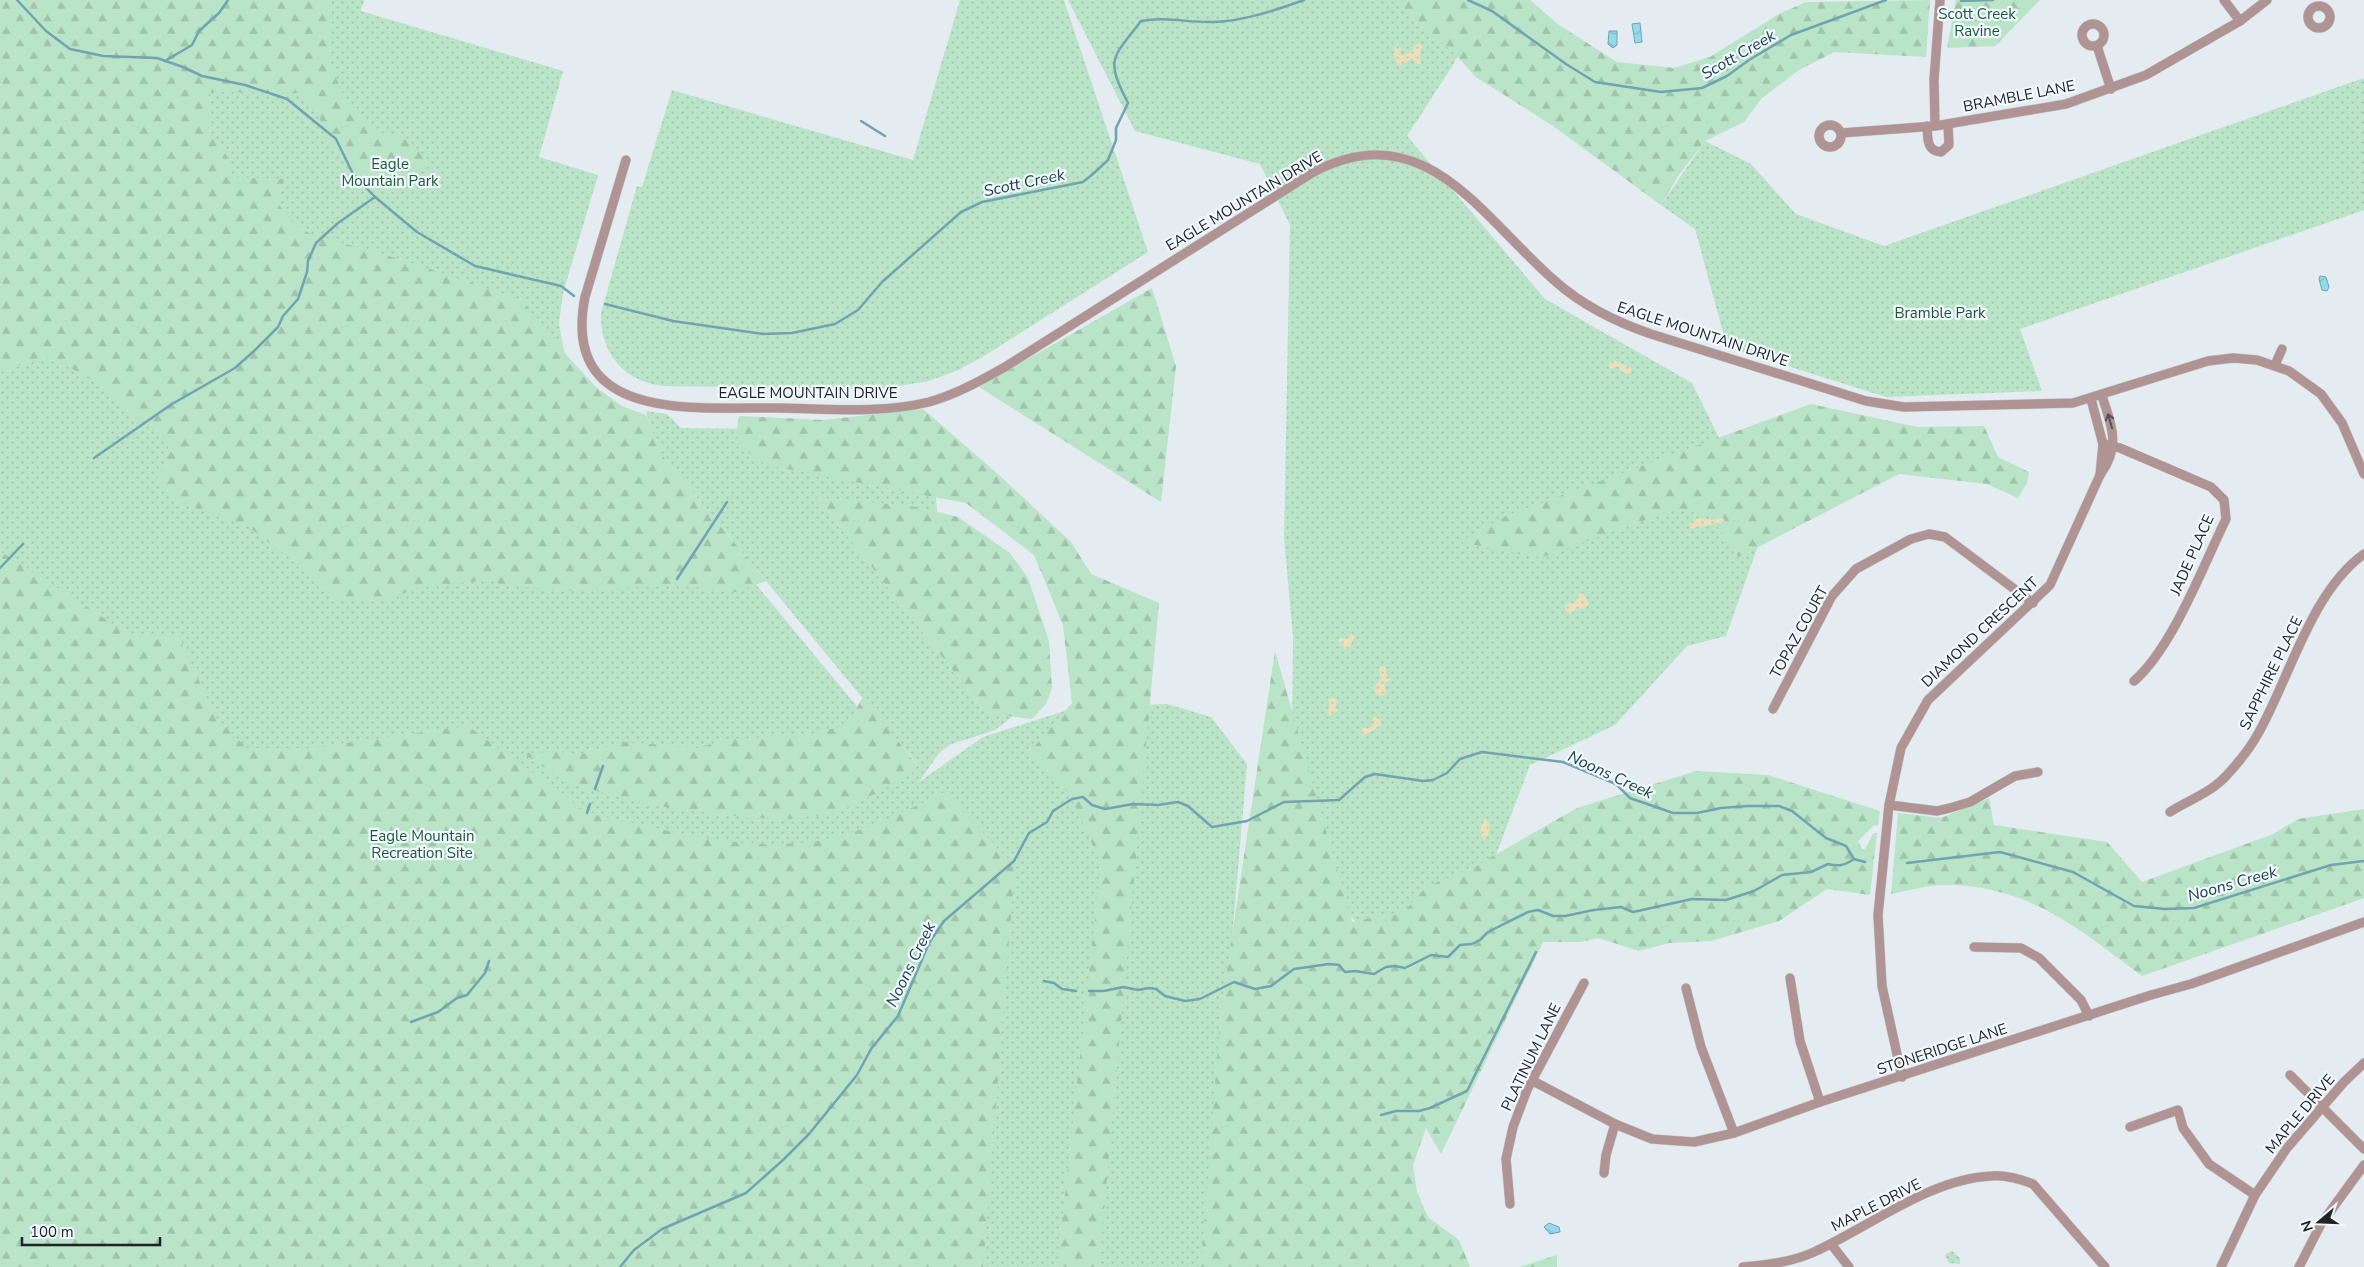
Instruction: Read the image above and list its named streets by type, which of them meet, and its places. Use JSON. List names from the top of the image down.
{
  "streets": {
    "street": [
      "BRAMBLE LANE",
      "EAGLE MOUNTAIN DRIVE",
      "JADE PLACE",
      "TOPAZ COURT",
      "DIAMOND CRESCENT",
      "SAPPHIRE PLACE",
      "STONERIDGE LANE",
      "PLATINUM LANE",
      "MAPLE DRIVE"
    ]
  },
  "crossings": [
    ["EAGLE MOUNTAIN DRIVE", "DIAMOND CRESCENT"],
    ["JADE PLACE", "DIAMOND CRESCENT"],
    ["TOPAZ COURT", "DIAMOND CRESCENT"],
    ["DIAMOND CRESCENT", "STONERIDGE LANE"],
    ["STONERIDGE LANE", "PLATINUM LANE"]
  ],
  "water": ["Scott Creek", "Noons Creek"],
  "parks": [
    "Scott Creek Ravine",
    "Eagle Mountain Park",
    "Bramble Park",
    "Eagle Mountain Recreation Site"
  ],
  "scale_bar": "100 m",
  "north": "left"
}
